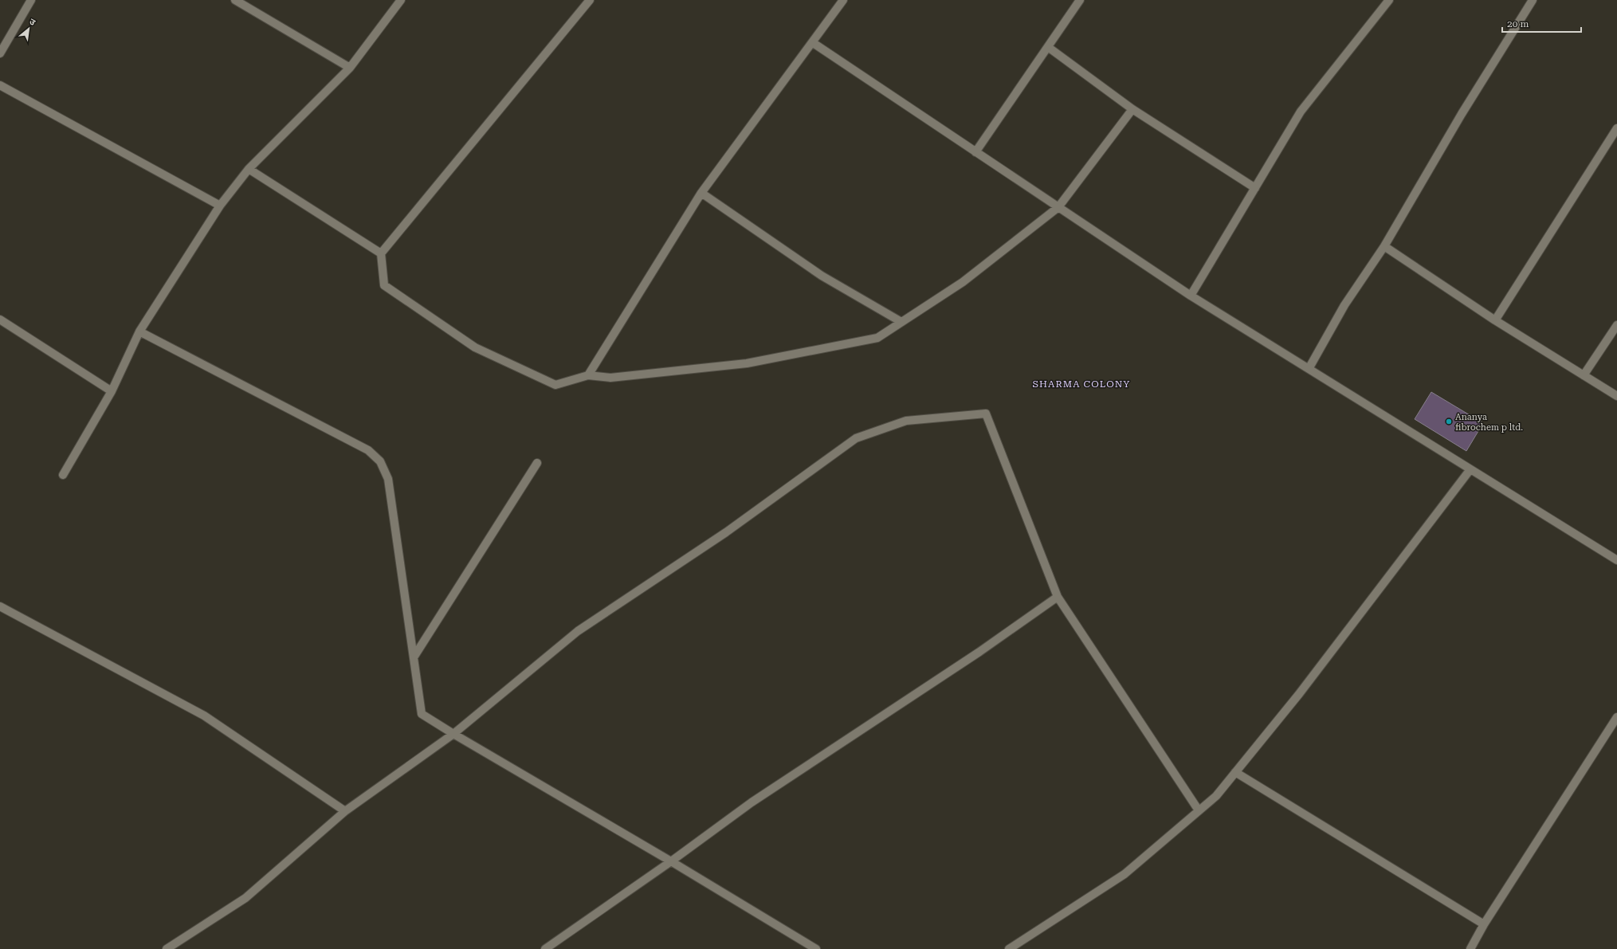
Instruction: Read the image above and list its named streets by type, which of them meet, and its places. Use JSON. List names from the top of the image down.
{
  "districts": ["SHARMA COLONY"],
  "places": ["Ananya fibrochem p ltd."],
  "scale_bar": "20 m",
  "north": "top right"
}
